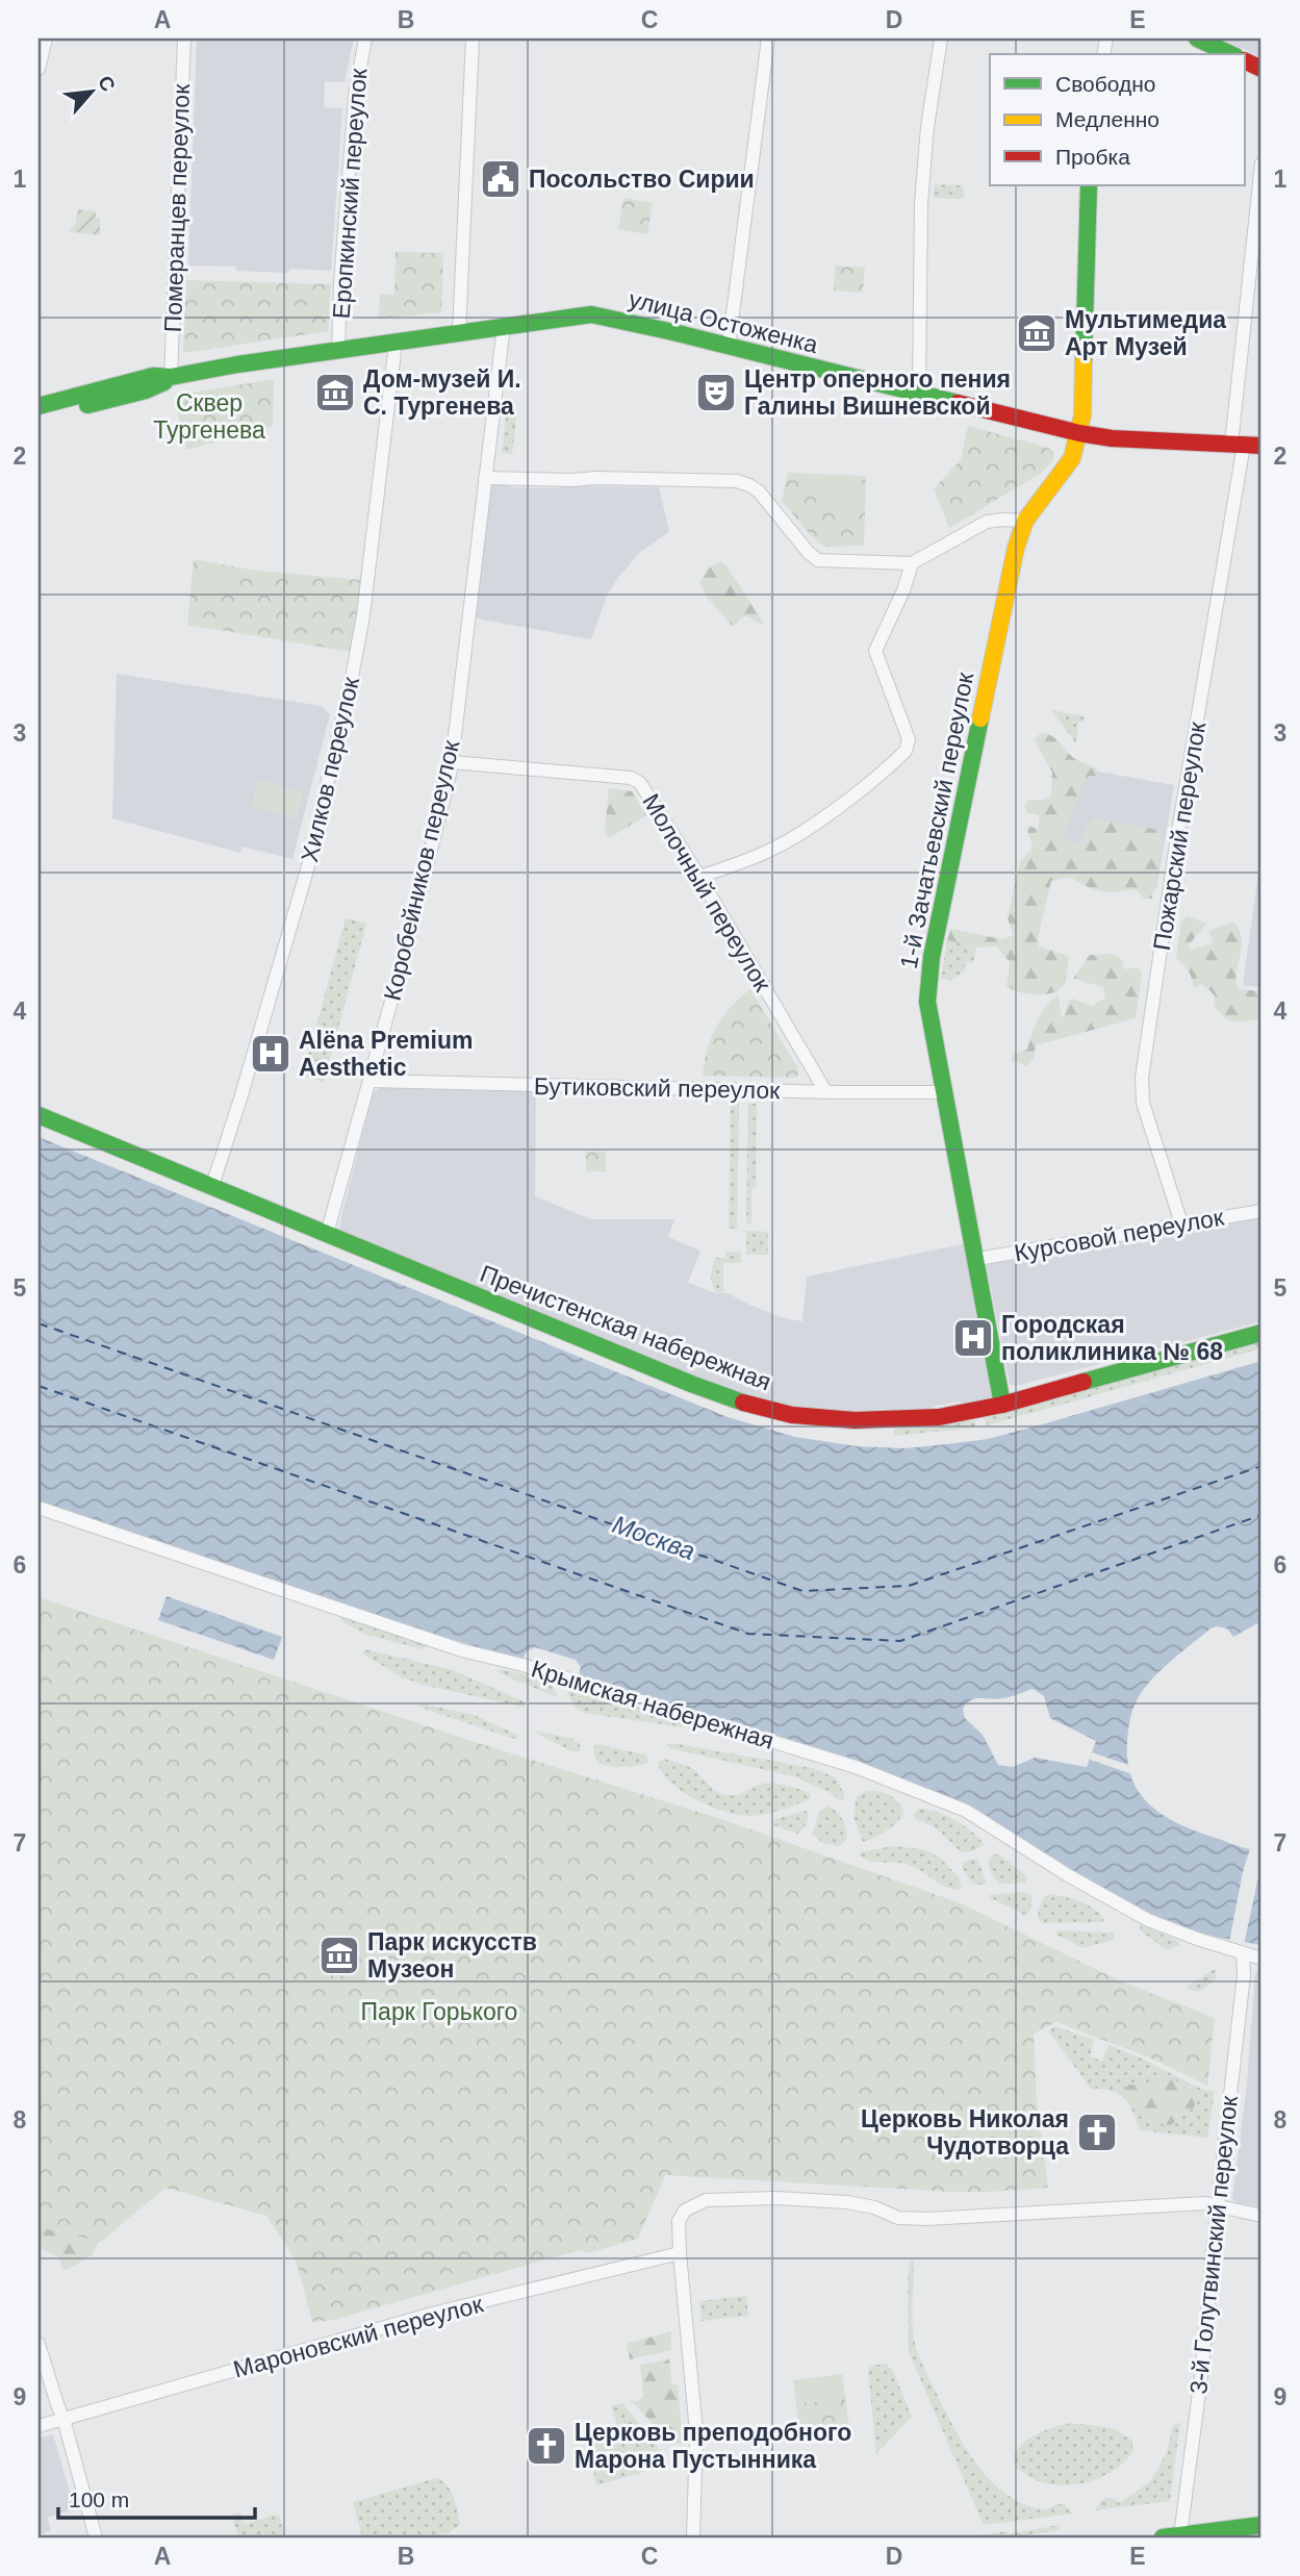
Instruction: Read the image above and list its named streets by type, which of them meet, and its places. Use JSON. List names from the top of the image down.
{
  "streets": {
    "main road": ["улица Остоженка", "1-й Зачатьевский переулок", "Пречистенская набережная"],
    "street": [
      "Еропкинский переулок",
      "Померанцев переулок",
      "Хилков переулок",
      "Пожарский переулок",
      "Коробейников переулок",
      "Молочный переулок",
      "Бутиковский переулок",
      "Курсовой переулок",
      "Крымская набережная",
      "3-й Голутвинский переулок",
      "Мароновский переулок"
    ]
  },
  "crossings": [
    ["Еропкинский переулок", "улица Остоженка"],
    ["Померанцев переулок", "улица Остоженка"],
    ["улица Остоженка", "Хилков переулок"],
    ["улица Остоженка", "1-й Зачатьевский переулок"],
    ["улица Остоженка", "Пожарский переулок"],
    ["улица Остоженка", "Коробейников переулок"],
    ["Хилков переулок", "Пречистенская набережная"],
    ["1-й Зачатьевский переулок", "Бутиковский переулок"],
    ["1-й Зачатьевский переулок", "Курсовой переулок"],
    ["1-й Зачатьевский переулок", "Пречистенская набережная"],
    ["Пожарский переулок", "Курсовой переулок"],
    ["Коробейников переулок", "Молочный переулок"],
    ["Коробейников переулок", "Бутиковский переулок"],
    ["Коробейников переулок", "Пречистенская набережная"],
    ["Молочный переулок", "Бутиковский переулок"],
    ["Крымская набережная", "3-й Голутвинский переулок"]
  ],
  "water": ["Москва"],
  "parks": ["Сквер Тургенева", "Парк Горького"],
  "places": {
    "public building": ["Посольство Сирии"],
    "museum": ["Мультимедиа Арт Музей", "Дом-музей И. С. Тургенева", "Парк искусств Музеон"],
    "theatre": ["Центр оперного пения Галины Вишневской"],
    "hospital": ["Alёna Premium Aesthetic", "Городская поликлиника № 68"],
    "church": ["Церковь Николая Чудотворца", "Церковь преподобного Марона Пустынника"]
  },
  "legend": ["Свободно", "Медленно", "Пробка"],
  "scale_bar": "100 m",
  "north": "top right",
  "grid": {
    "columns": [
      "A",
      "B",
      "C",
      "D",
      "E"
    ],
    "rows": [
      "1",
      "2",
      "3",
      "4",
      "5",
      "6",
      "7",
      "8",
      "9"
    ]
  }
}
